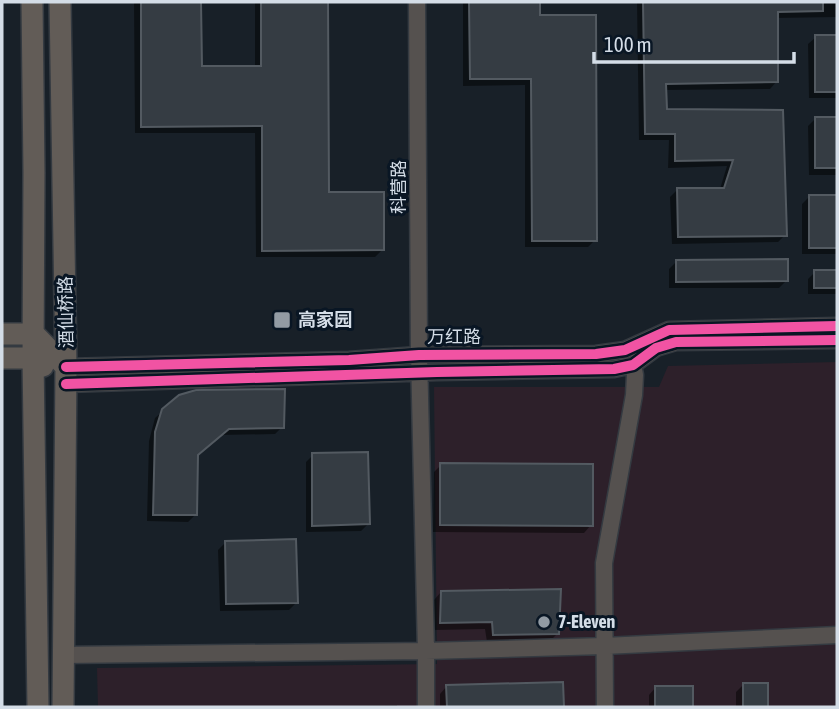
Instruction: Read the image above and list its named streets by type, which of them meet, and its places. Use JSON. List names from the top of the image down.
{
  "streets": {
    "main road": ["酒仙桥路"],
    "street": ["科营路", "万红路"]
  },
  "crossings": [
    ["科营路", "万红路"],
    ["酒仙桥路", "万红路"]
  ],
  "places": {
    "transit": ["高家园"],
    "other": ["7-Eleven"]
  },
  "scale_bar": "100 m"
}
